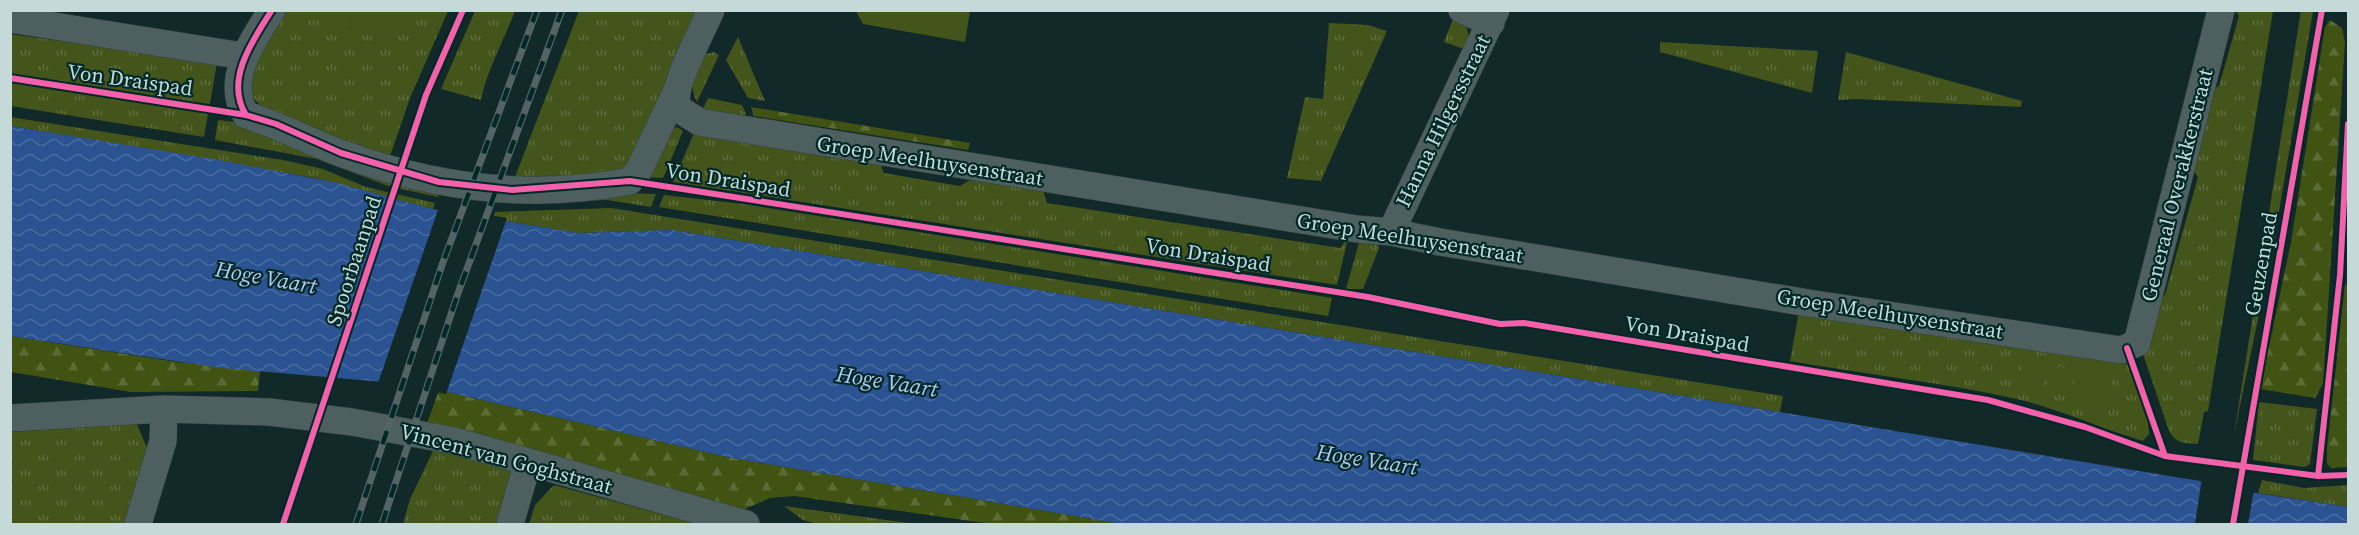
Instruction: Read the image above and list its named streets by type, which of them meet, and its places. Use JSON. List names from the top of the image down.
{
  "streets": {
    "street": [
      "Von Draispad",
      "Hanna Hilgersstraat",
      "Groep Meelhuysenstraat",
      "Generaal Overakkerstraat",
      "Vincent van Goghstraat"
    ],
    "cycle path": ["Spoorbaanpad", "Geuzenpad"]
  },
  "crossings": [
    ["Von Draispad", "Groep Meelhuysenstraat"],
    ["Hanna Hilgersstraat", "Groep Meelhuysenstraat"],
    ["Groep Meelhuysenstraat", "Generaal Overakkerstraat"]
  ],
  "water": ["Hoge Vaart"]
}
